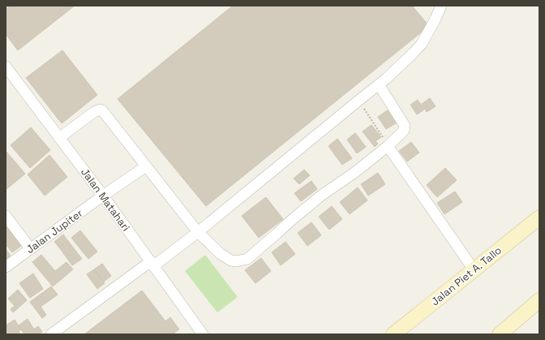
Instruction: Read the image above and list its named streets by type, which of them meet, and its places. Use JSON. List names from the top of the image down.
{
  "streets": {
    "main road": ["Jalan Piet A. Tallo"],
    "street": ["Jalan Matahari", "Jalan Jupiter"]
  },
  "crossings": [
    ["Jalan Matahari", "Jalan Jupiter"]
  ]
}
